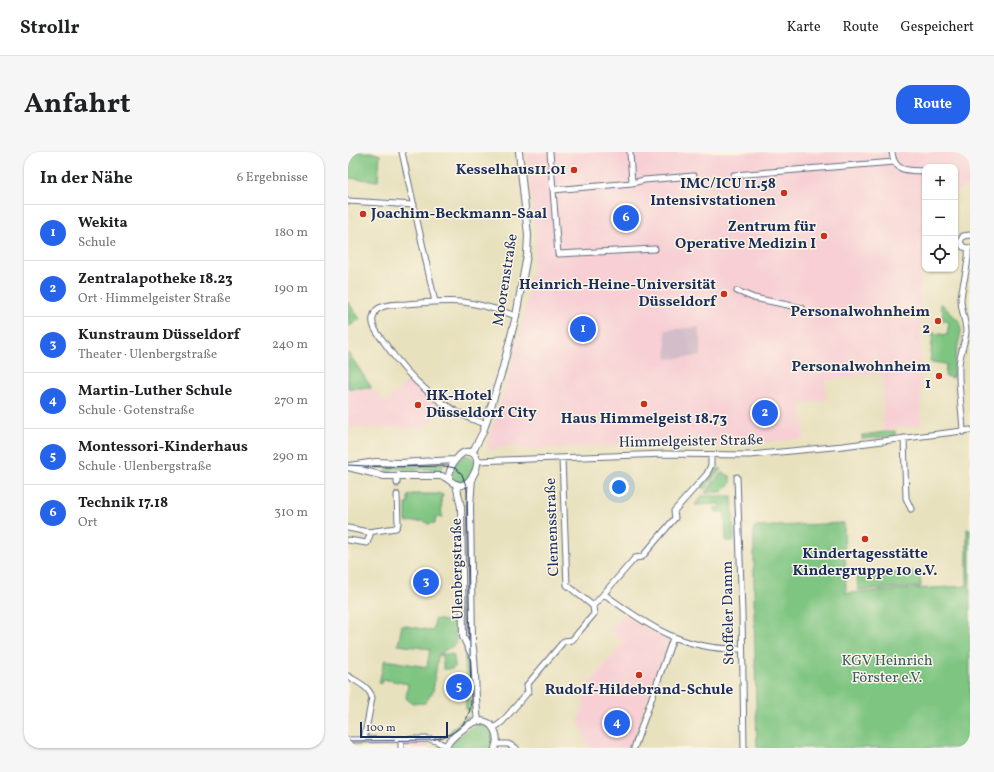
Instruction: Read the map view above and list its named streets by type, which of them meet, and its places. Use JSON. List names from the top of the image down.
{
  "streets": {
    "street": [
      "Moorenstraße",
      "Himmelgeister Straße",
      "Clemensstraße",
      "Ulenbergstraße",
      "Stoffeler Damm"
    ]
  },
  "crossings": [
    ["Moorenstraße", "Himmelgeister Straße"],
    ["Moorenstraße", "Ulenbergstraße"],
    ["Himmelgeister Straße", "Clemensstraße"],
    ["Himmelgeister Straße", "Ulenbergstraße"]
  ],
  "parks": ["KGV Heinrich Förster e.V."],
  "places": [
    "Kesselhaus11.01",
    "IMC/ICU 11.58 Intensivstationen",
    "Joachim-Beckmann-Saal",
    "Zentrum für Operative Medizin I",
    "Heinrich-Heine-Universität Düsseldorf",
    "Personalwohnheim 2",
    "Personalwohnheim 1",
    "Haus Himmelgeist 18.73",
    "HK-Hotel Düsseldorf City",
    "Kindertagesstätte Kindergruppe 10 e.V.",
    "Rudolf-Hildebrand-Schule"
  ],
  "scale_bar": "100 m",
  "page": {
    "header": "Strollr",
    "nav": ["Karte", "Route", "Gespeichert"],
    "title": "Anfahrt",
    "buttons": "Route",
    "heading": ["In der Nähe", "6 Ergebnisse"],
    "map_buttons": ["+", "−"],
    "pins": [
      "6",
      "1",
      "2",
      "3",
      "5",
      "4"
    ],
    "list": [
      {
        "mark": "1",
        "name": "Wekita",
        "note": "Schule",
        "value": "180 m"
      },
      {
        "mark": "2",
        "name": "Zentralapotheke 18.23",
        "note": "Ort · Himmelgeister Straße",
        "value": "190 m"
      },
      {
        "mark": "3",
        "name": "Kunstraum Düsseldorf",
        "note": "Theater · Ulenbergstraße",
        "value": "240 m"
      },
      {
        "mark": "4",
        "name": "Martin-Luther Schule",
        "note": "Schule · Gotenstraße",
        "value": "270 m"
      },
      {
        "mark": "5",
        "name": "Montessori-Kinderhaus",
        "note": "Schule · Ulenbergstraße",
        "value": "290 m"
      },
      {
        "mark": "6",
        "name": "Technik 17.18",
        "note": "Ort",
        "value": "310 m"
      }
    ],
    "scale": "100 m"
  }
}
